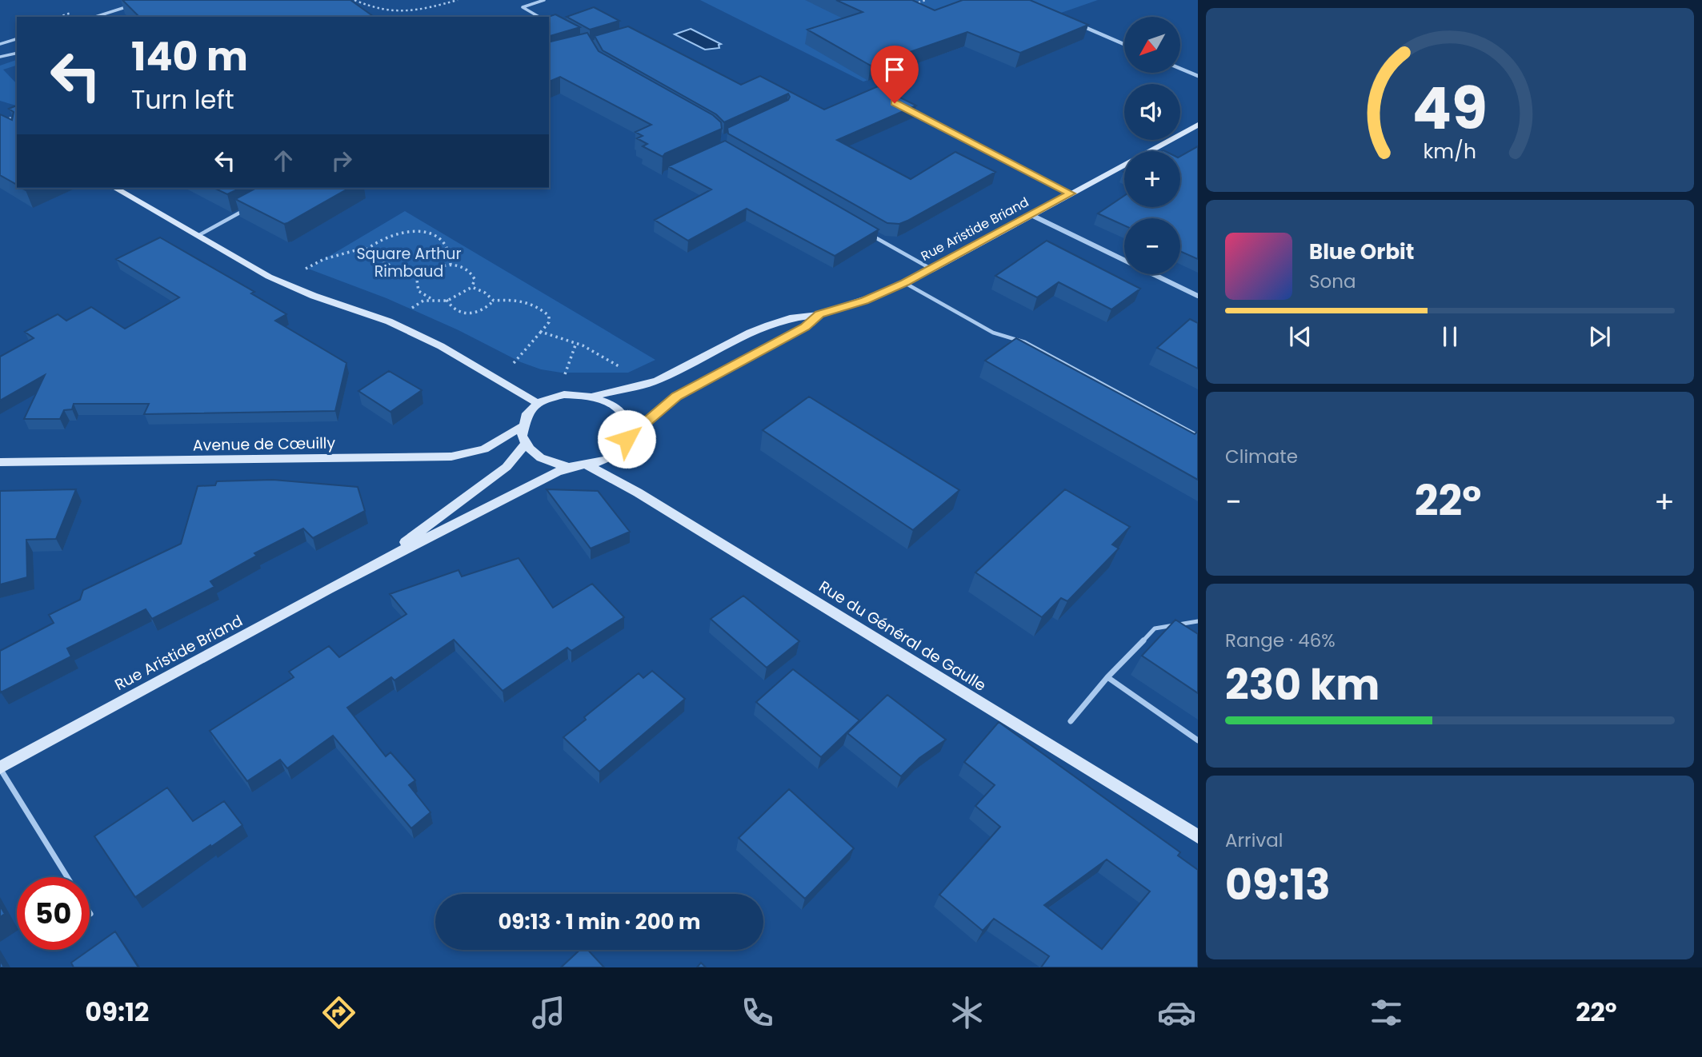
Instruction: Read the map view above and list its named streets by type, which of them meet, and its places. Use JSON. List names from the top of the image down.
{
  "streets": {
    "main road": ["Rue Aristide Briand", "Avenue de Cœuilly", "Rue du Général de Gaulle"]
  },
  "crossings": [
    ["Rue Aristide Briand", "Avenue de Cœuilly"],
    ["Rue Aristide Briand", "Rue du Général de Gaulle"],
    ["Avenue de Cœuilly", "Rue du Général de Gaulle"]
  ],
  "parks": ["Square Arthur Rimbaud"],
  "north": "bottom left",
  "page": {
    "map_buttons": ["+", "−"],
    "turn": ["140 m", "Turn left"],
    "song": ["Blue Orbit", "Sona"],
    "tile": [
      "Climate",
      ["Range · 46%", "230 km"],
      ["Arrival", "09:13"]
    ],
    "heat": ["−", "22°", "+"],
    "limit": "50",
    "trip": "09:13 · 1 min · 200 m",
    "tabs": ["09:12", "22°"],
    "gauge": ["49", "km/h"]
  }
}
